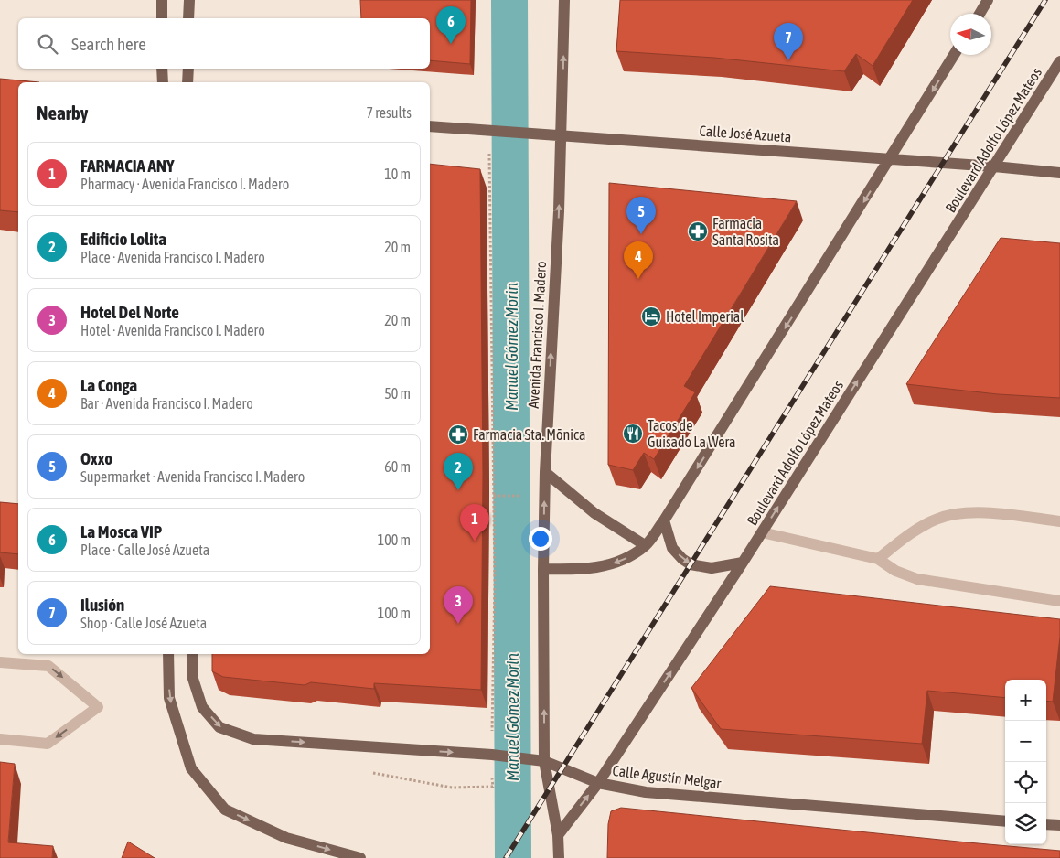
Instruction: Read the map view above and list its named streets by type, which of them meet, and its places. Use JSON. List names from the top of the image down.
{
  "streets": {
    "main road": [
      "Calle José Azueta",
      "Boulevard Adolfo López Mateos",
      "Avenida Francisco I. Madero",
      "Calle Agustín Melgar"
    ]
  },
  "crossings": [
    ["Calle José Azueta", "Boulevard Adolfo López Mateos"],
    ["Calle José Azueta", "Avenida Francisco I. Madero"],
    ["Boulevard Adolfo López Mateos", "Avenida Francisco I. Madero"],
    ["Boulevard Adolfo López Mateos", "Calle Agustín Melgar"],
    ["Avenida Francisco I. Madero", "Calle Agustín Melgar"]
  ],
  "one_way": ["Avenida Francisco I. Madero", "Calle Agustín Melgar"],
  "water": ["Manuel Gómez Morin"],
  "places": {
    "pharmacy": ["Farmacia Santa Rosita", "Farmacia Sta. Mōnica"],
    "hotel": ["Hotel Imperial"],
    "restaurant": ["Tacos de Guisado La Wera"]
  },
  "north": "left",
  "page": {
    "pins": [
      "6",
      "7",
      "5",
      "4",
      "2",
      "1",
      "3"
    ],
    "search": "Search here",
    "heading": ["Nearby", "7 results"],
    "list": [
      {
        "mark": "1",
        "name": "FARMACIA ANY",
        "note": "Pharmacy · Avenida Francisco I. Madero",
        "value": "10 m"
      },
      {
        "mark": "2",
        "name": "Edificio Lolita",
        "note": "Place · Avenida Francisco I. Madero",
        "value": "20 m"
      },
      {
        "mark": "3",
        "name": "Hotel Del Norte",
        "note": "Hotel · Avenida Francisco I. Madero",
        "value": "20 m"
      },
      {
        "mark": "4",
        "name": "La Conga",
        "note": "Bar · Avenida Francisco I. Madero",
        "value": "50 m"
      },
      {
        "mark": "5",
        "name": "Oxxo",
        "note": "Supermarket · Avenida Francisco I. Madero",
        "value": "60 m"
      },
      {
        "mark": "6",
        "name": "La Mosca VIP",
        "note": "Place · Calle José Azueta",
        "value": "100 m"
      },
      {
        "mark": "7",
        "name": "Ilusión",
        "note": "Shop · Calle José Azueta",
        "value": "100 m"
      }
    ],
    "map_buttons": ["+", "−"]
  }
}
